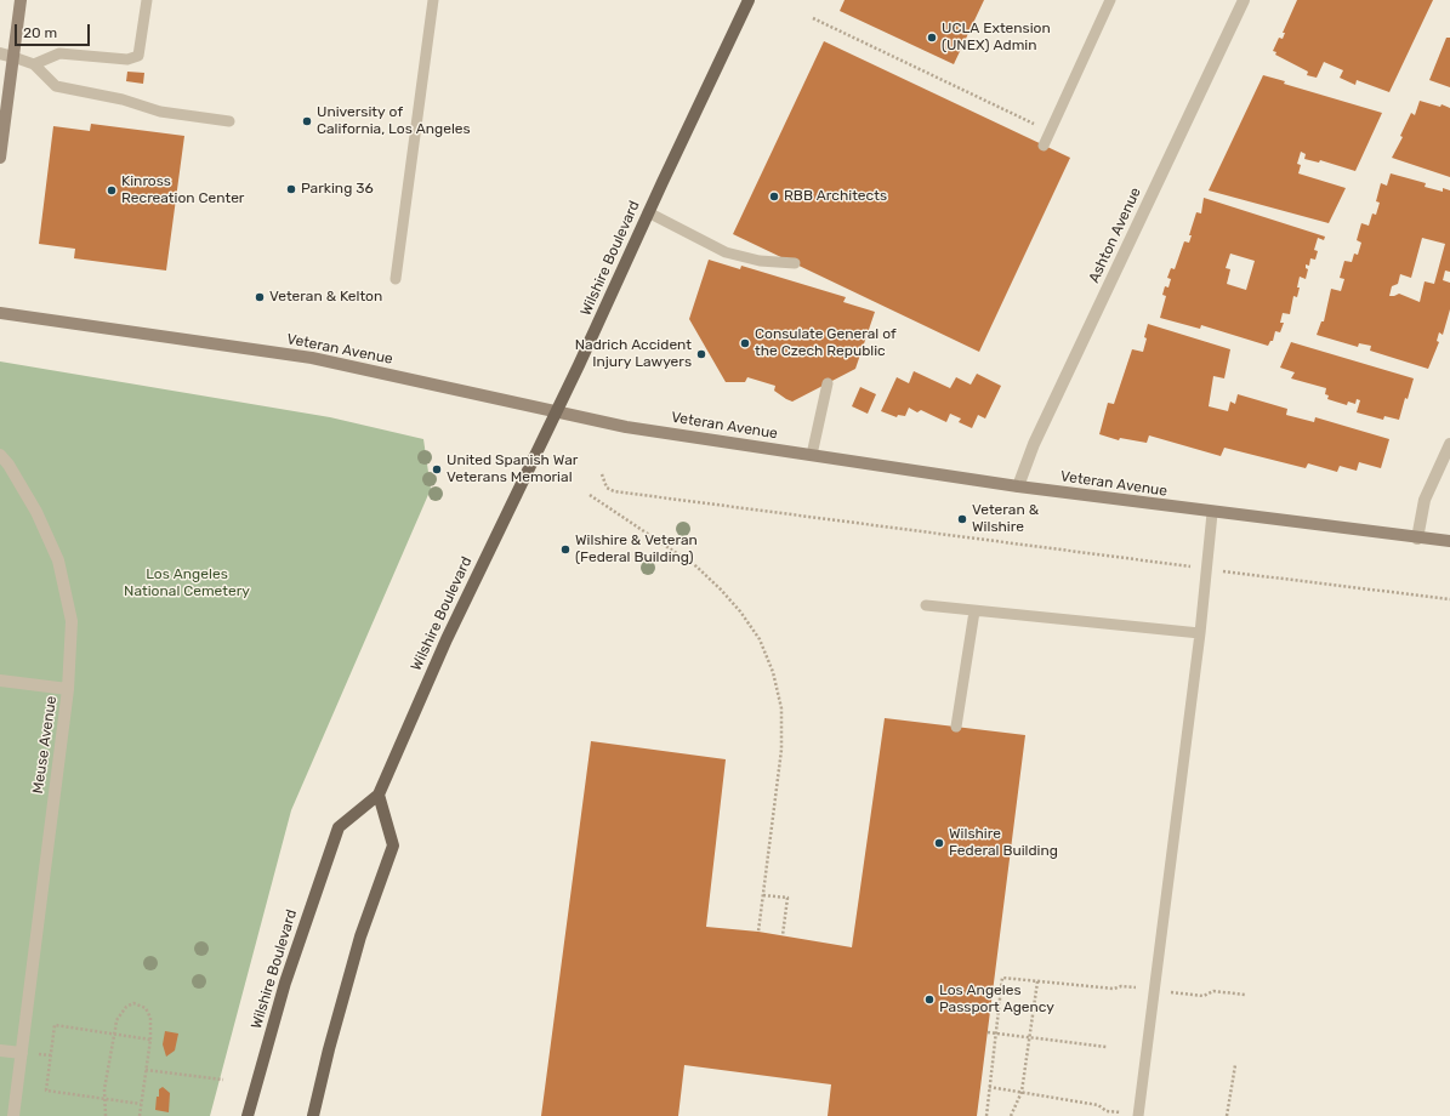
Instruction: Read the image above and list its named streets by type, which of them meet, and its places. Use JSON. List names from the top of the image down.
{
  "streets": {
    "main road": ["Wilshire Boulevard"],
    "street": ["Ashton Avenue", "Veteran Avenue", "Meuse Avenue"]
  },
  "crossings": [
    ["Ashton Avenue", "Veteran Avenue"],
    ["Wilshire Boulevard", "Veteran Avenue"]
  ],
  "parks": ["Los Angeles National Cemetery"],
  "places": [
    "UCLA Extension (UNEX) Admin",
    "University of California, Los Angeles",
    "Parking 36",
    "Kinross Recreation Center",
    "RBB Architects",
    "Veteran & Kelton",
    "Consulate General of the Czech Republic",
    "Nadrich Accident Injury Lawyers",
    "United Spanish War Veterans Memorial",
    "Veteran & Wilshire",
    "Wilshire & Veteran (Federal Building)",
    "Wilshire Federal Building",
    "Los Angeles Passport Agency"
  ],
  "scale_bar": "20 m"
}
